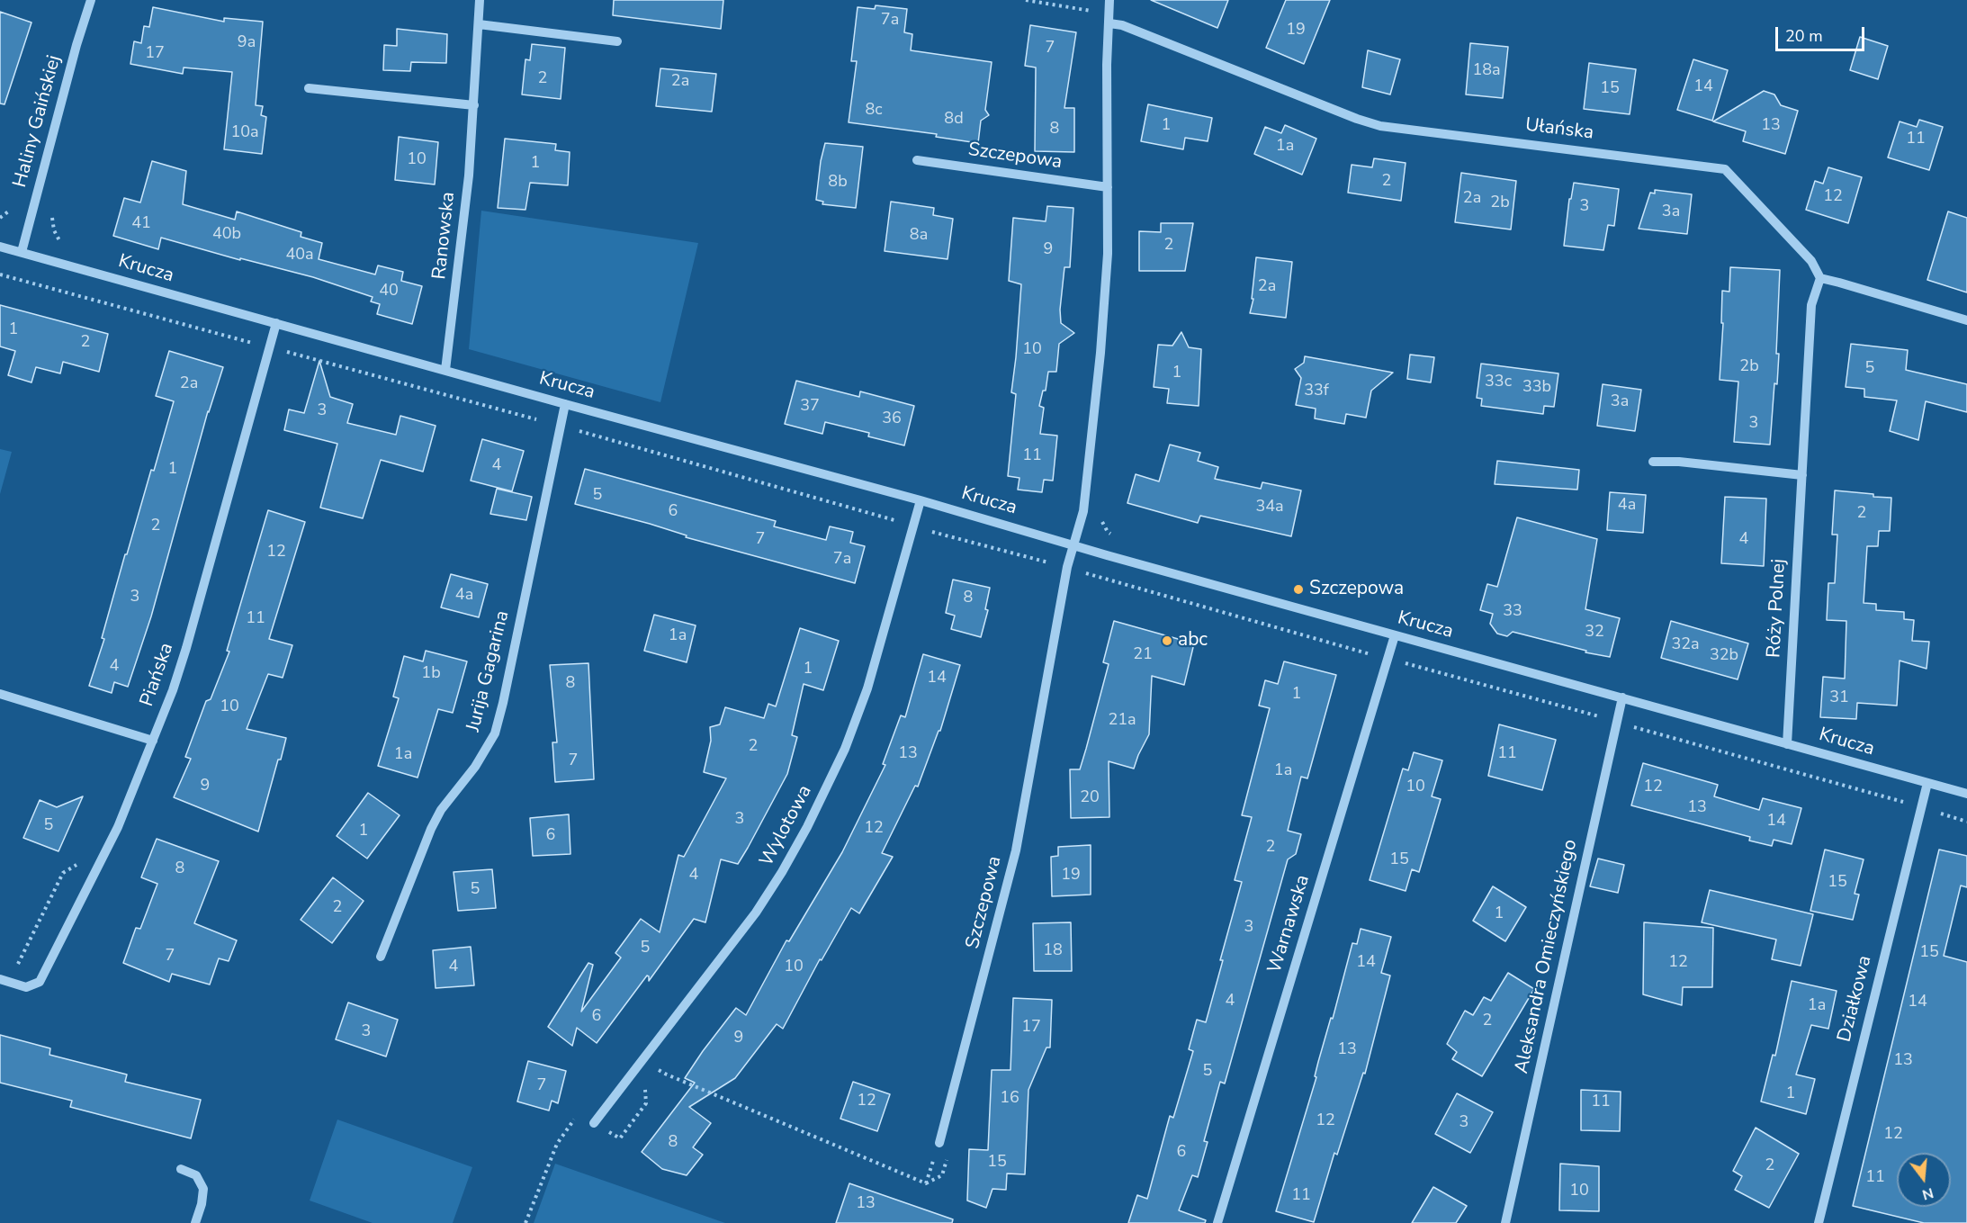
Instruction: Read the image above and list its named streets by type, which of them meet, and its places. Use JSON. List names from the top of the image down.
{
  "streets": {
    "street": [
      "Haliny Gaińskiej",
      "Ułańska",
      "Szczepowa",
      "Ranowska",
      "Krucza",
      "Róży Polnej",
      "Jurija Gagarina",
      "Piańska",
      "Wylotowa",
      "Warnawska",
      "Aleksandra Omieczyńskiego",
      "Działkowa"
    ]
  },
  "crossings": [
    ["Haliny Gaińskiej", "Krucza"],
    ["Ułańska", "Szczepowa"],
    ["Ułańska", "Róży Polnej"],
    ["Szczepowa", "Krucza"],
    ["Ranowska", "Krucza"],
    ["Krucza", "Róży Polnej"],
    ["Krucza", "Jurija Gagarina"],
    ["Krucza", "Piańska"],
    ["Krucza", "Wylotowa"],
    ["Krucza", "Warnawska"],
    ["Krucza", "Aleksandra Omieczyńskiego"],
    ["Krucza", "Działkowa"]
  ],
  "places": ["Szczepowa", "abc"],
  "house_numbers": [
    "7a",
    "19",
    "9a",
    "7",
    "17",
    "18a",
    "2",
    "2a",
    "14",
    "15",
    "8c",
    "8d",
    "1",
    "13",
    "8",
    "10a",
    "11",
    "1a",
    "10",
    "1",
    "2",
    "8b",
    "12",
    "2a",
    "2b",
    "3",
    "3a",
    "41",
    "40b",
    "8a",
    "2",
    "9",
    "40a",
    "2a",
    "40",
    "1",
    "2",
    "10",
    "2b",
    "5",
    "1",
    "33c",
    "2a",
    "33b",
    "33f",
    "3a",
    "37",
    "3",
    "36",
    "3",
    "11",
    "4",
    "1",
    "5",
    "4a",
    "34a",
    "6",
    "2",
    "2",
    "7",
    "4",
    "12",
    "7a",
    "4a",
    "3",
    "8",
    "33",
    "11",
    "32",
    "1a",
    "32a",
    "21",
    "32b",
    "4",
    "1",
    "1b",
    "14",
    "8",
    "1",
    "31",
    "10",
    "21a",
    "2",
    "13",
    "11",
    "1a",
    "7",
    "1a",
    "9",
    "10",
    "12",
    "20",
    "13",
    "3",
    "14",
    "5",
    "12",
    "1",
    "6",
    "2",
    "15",
    "8",
    "4",
    "19",
    "15",
    "5",
    "2",
    "1",
    "3",
    "5",
    "18",
    "15",
    "7",
    "14",
    "12",
    "4",
    "10",
    "4",
    "14",
    "1a",
    "6",
    "2",
    "17",
    "3",
    "9",
    "13",
    "13",
    "5",
    "7",
    "1",
    "16",
    "12",
    "11",
    "12",
    "3",
    "12",
    "8",
    "6",
    "15",
    "2",
    "11",
    "10",
    "11",
    "13"
  ],
  "scale_bar": "20 m",
  "north": "bottom"
}
